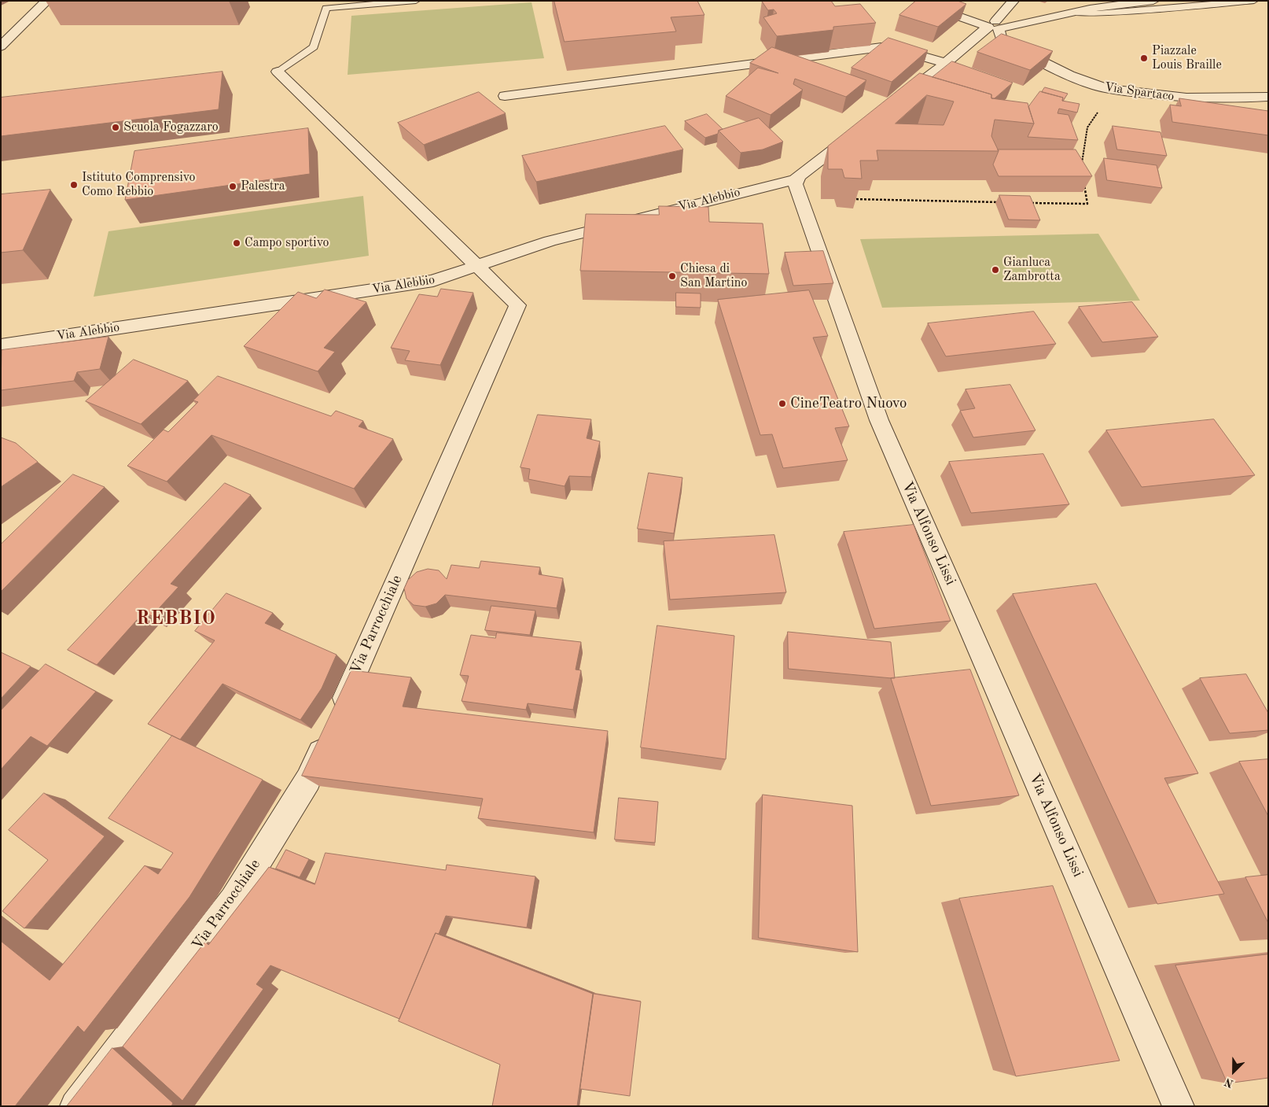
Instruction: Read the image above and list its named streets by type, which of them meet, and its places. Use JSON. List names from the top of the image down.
{
  "streets": {
    "street": [
      "Via Spartaco",
      "Via Alebbio",
      "Via Alfonso Lissi",
      "Via Parrocchiale"
    ]
  },
  "crossings": [
    ["Via Alebbio", "Via Alfonso Lissi"],
    ["Via Alebbio", "Via Parrocchiale"]
  ],
  "districts": ["REBBIO"],
  "places": [
    "Piazzale Louis Braille",
    "Scuola Fogazzaro",
    "Istituto Comprensivo Como Rebbio",
    "Palestra",
    "Campo sportivo",
    "Gianluca Zambrotta",
    "Chiesa di San Martino",
    "CineTeatro Nuovo"
  ],
  "north": "bottom left"
}
